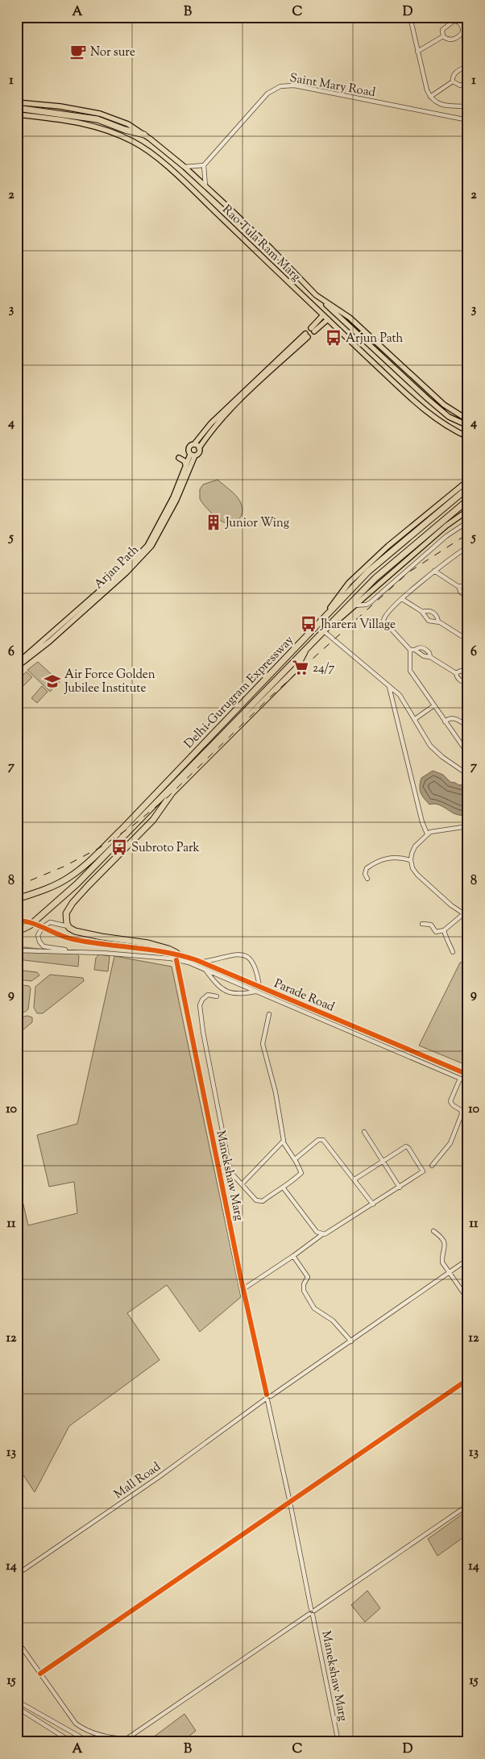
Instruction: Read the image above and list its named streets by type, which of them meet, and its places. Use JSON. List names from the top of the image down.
{
  "streets": {
    "highway": ["Delhi-Gurugram Expressway"],
    "main road": ["Rao Tula Ram Marg", "Arjan Path"],
    "street": [
      "Saint Mary Road",
      "Parade Road",
      "Manekshaw Marg",
      "Mall Road"
    ]
  },
  "crossings": [
    ["Parade Road", "Manekshaw Marg"],
    ["Manekshaw Marg", "Mall Road"]
  ],
  "places": {
    "cafe": ["Nor sure"],
    "bus stop": ["Arjun Path", "Jharera Village", "Subroto Park"],
    "building": ["Junior Wing"],
    "supermarket": ["24/7"],
    "school or university": ["Air Force Golden Jubilee Institute"]
  },
  "grid": {
    "columns": [
      "A",
      "B",
      "C",
      "D"
    ],
    "rows": [
      "1",
      "2",
      "3",
      "4",
      "5",
      "6",
      "7",
      "8",
      "9",
      "10",
      "11",
      "12",
      "13",
      "14",
      "15"
    ]
  }
}
